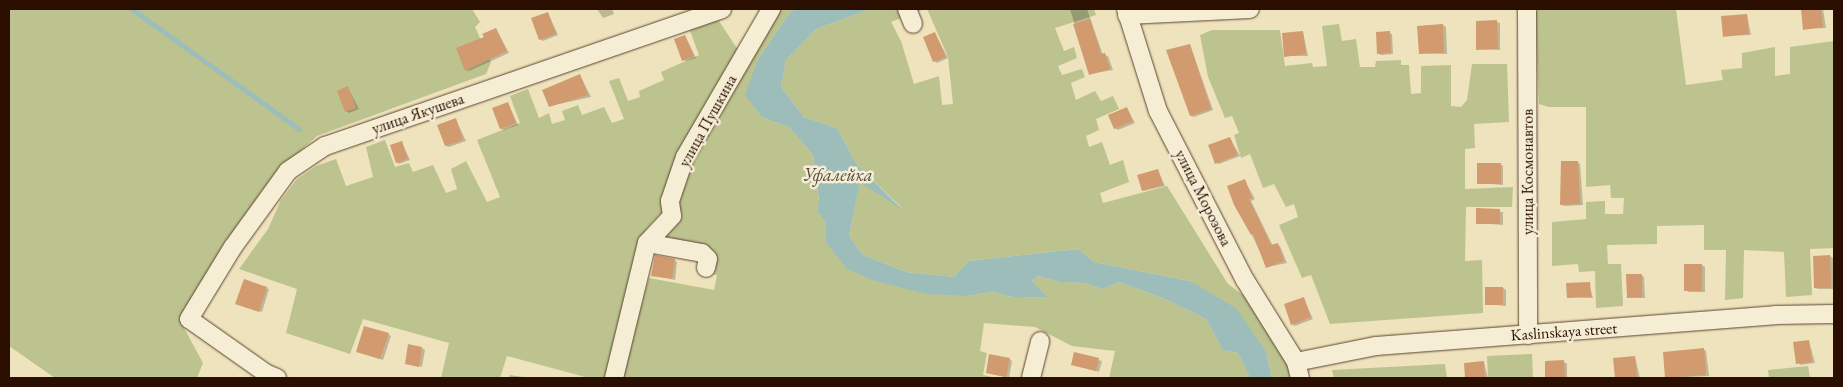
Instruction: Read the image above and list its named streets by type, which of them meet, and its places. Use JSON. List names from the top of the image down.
{
  "streets": {
    "street": [
      "улица Якушева",
      "улица Пушкина",
      "улица Космонавтов",
      "улица Морозова",
      "Kaslinskaya street"
    ]
  },
  "crossings": [
    ["улица Космонавтов", "Kaslinskaya street"],
    ["улица Морозова", "Kaslinskaya street"]
  ],
  "water": ["Уфалейка"]
}
